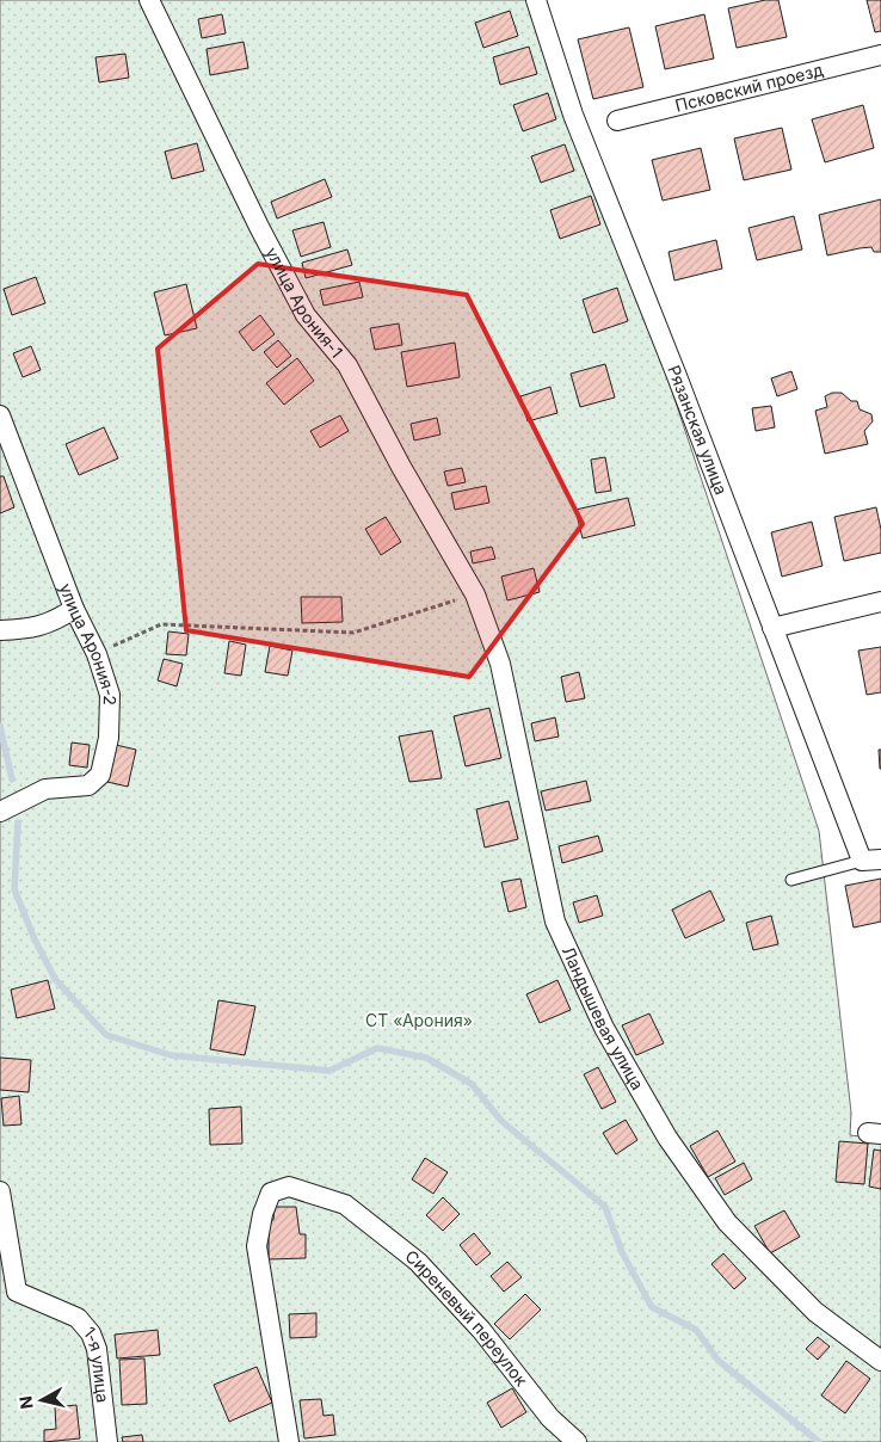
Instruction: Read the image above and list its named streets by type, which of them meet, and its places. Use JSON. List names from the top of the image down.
{
  "streets": {
    "street": [
      "Псковский проезд",
      "улица Арония-1",
      "Рязанская улица",
      "улица Арония-2",
      "Ландышевая улица",
      "Сиреневый переулок",
      "1-я улица"
    ]
  },
  "crossings": [
    ["улица Арония-1", "Ландышевая улица"]
  ],
  "parks": ["СТ «Арония»"],
  "north": "left"
}
